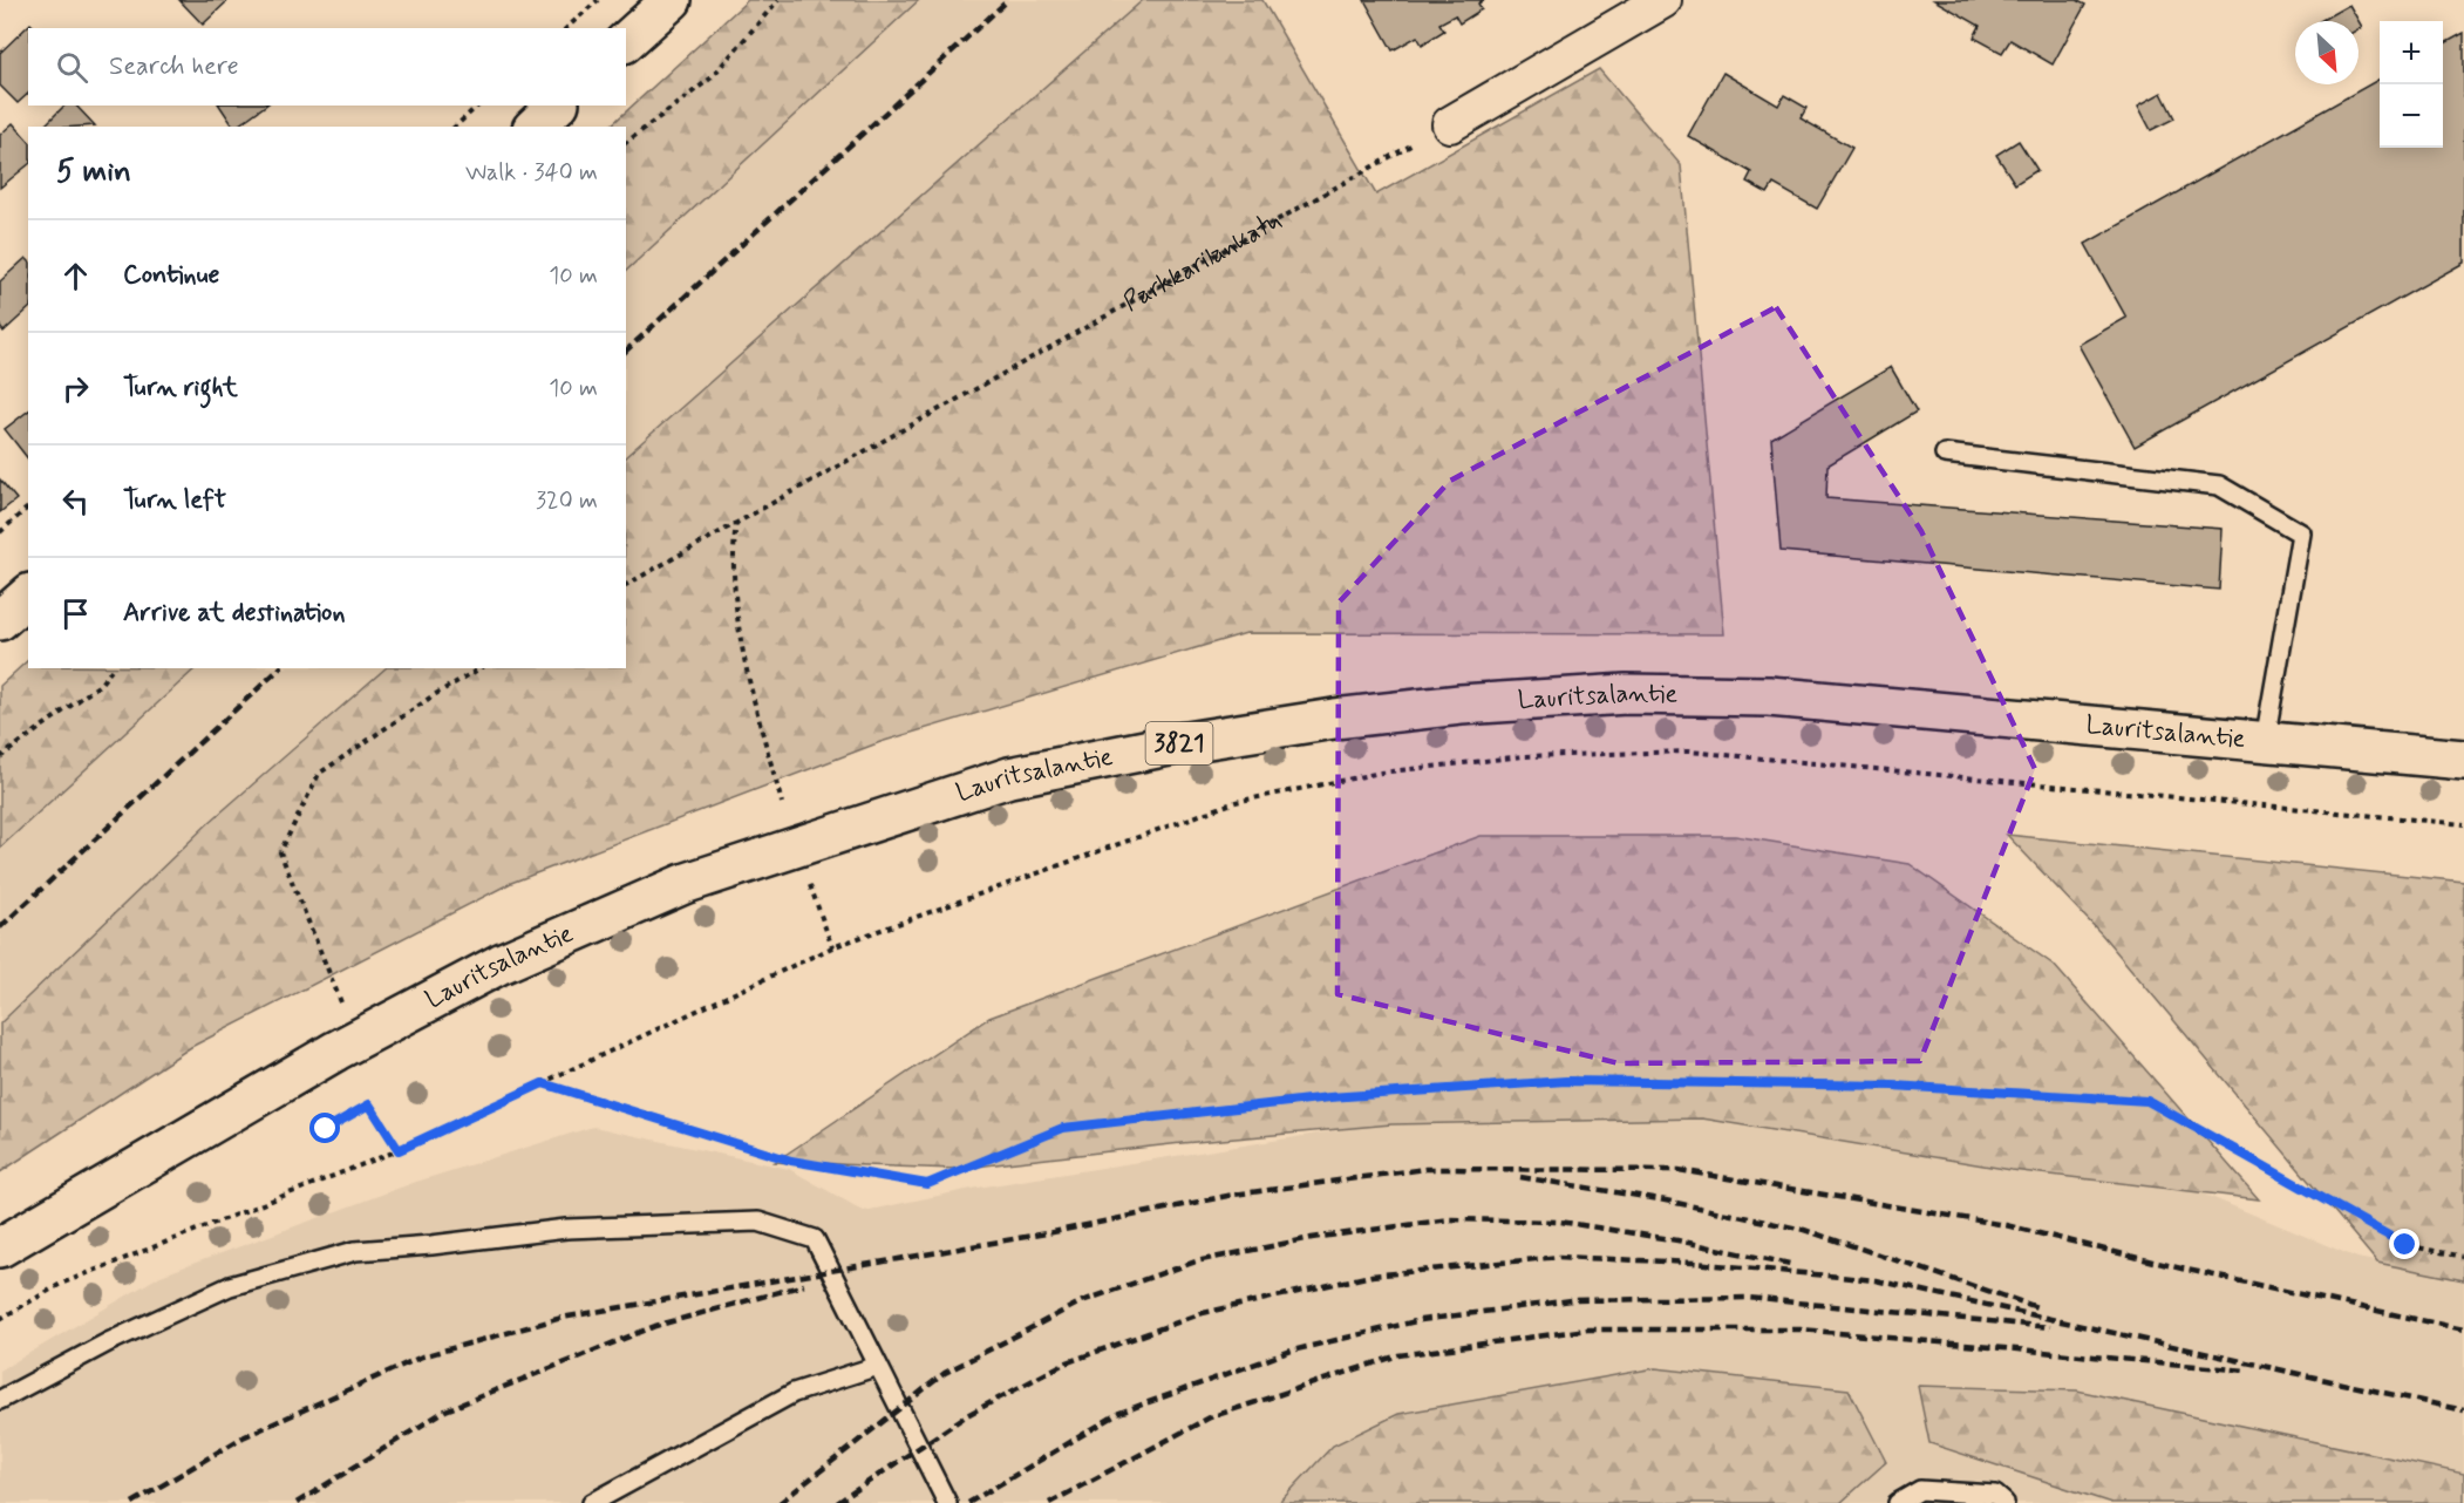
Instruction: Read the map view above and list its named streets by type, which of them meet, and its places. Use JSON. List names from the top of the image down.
{
  "streets": {
    "main road": ["Lauritsalantie", "3821"],
    "path": ["Parkkarilankatu"]
  },
  "north": "bottom right",
  "page": {
    "map_buttons": ["+", "−"],
    "search": "Search here",
    "heading": ["5 min", "Walk · 340 m"],
    "list": [
      ["Continue", "10 m"],
      ["Turn right", "10 m"],
      ["Turn left", "320 m"],
      "Arrive at destination"
    ]
  }
}
